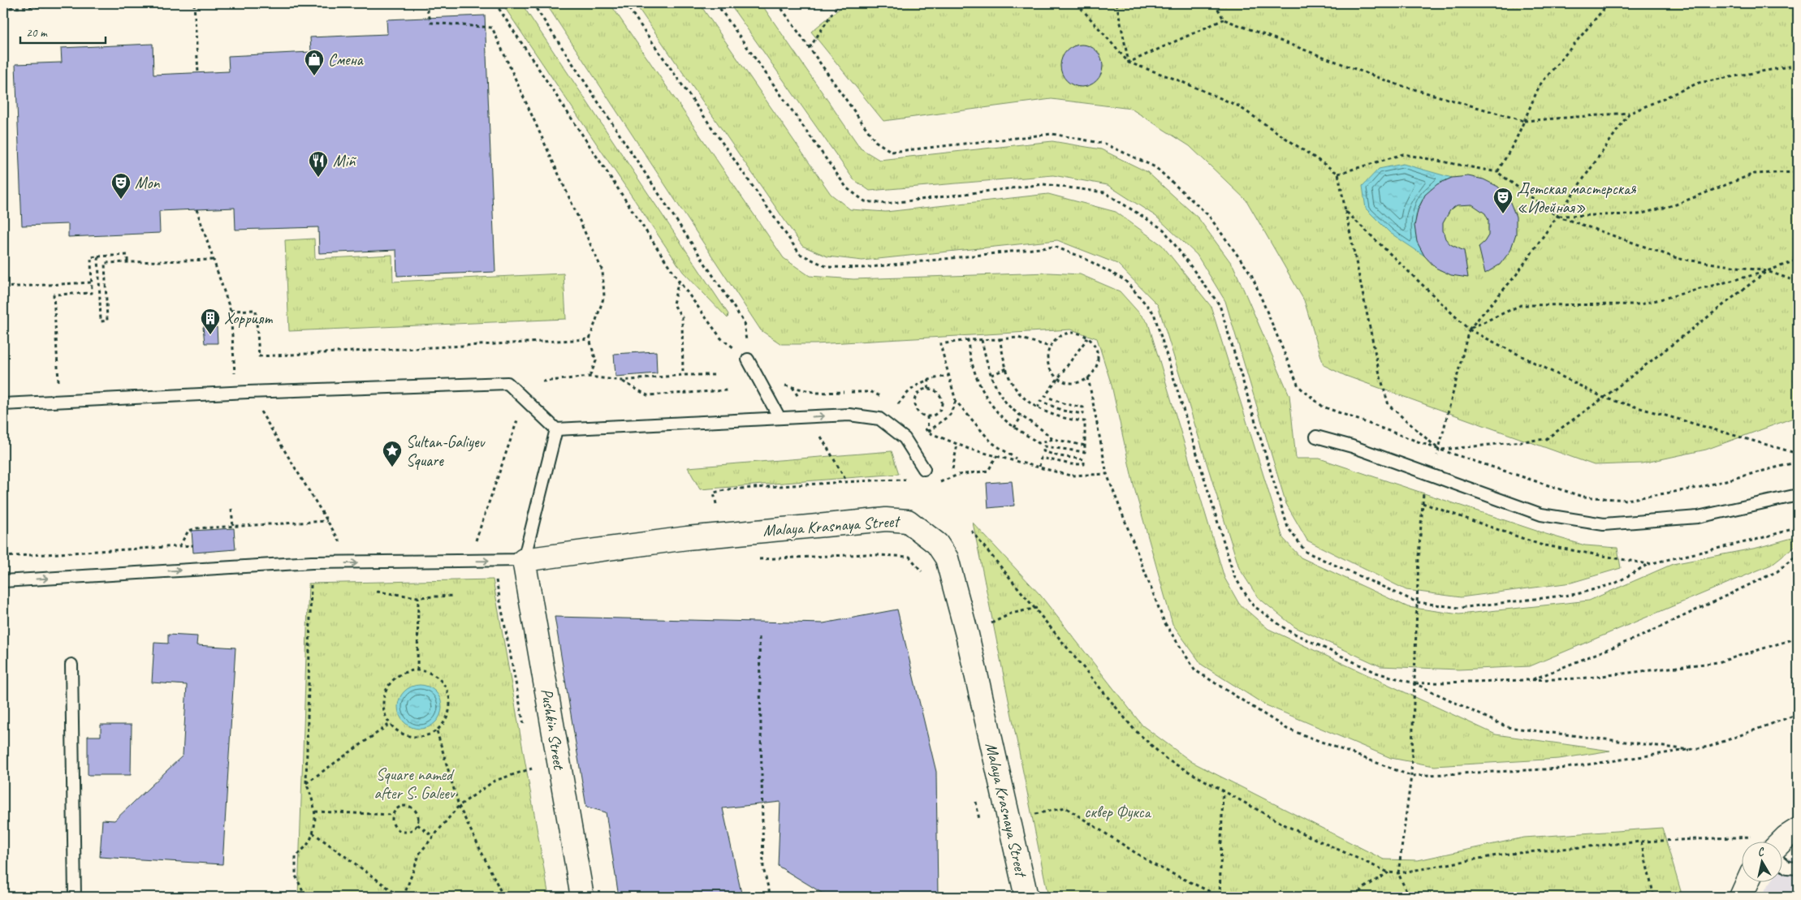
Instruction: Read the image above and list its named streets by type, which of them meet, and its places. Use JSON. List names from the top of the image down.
{
  "streets": {
    "street": ["Malaya Krasnaya Street", "Pushkin Street"]
  },
  "crossings": [
    ["Malaya Krasnaya Street", "Pushkin Street"]
  ],
  "parks": ["Square named after S. Galeev", "cквер Фукса"],
  "places": {
    "shop": ["Смена"],
    "restaurant": ["Miñ"],
    "theatre": ["Mon", "Детская мастерская «Идейная»"],
    "building": ["Хоррият"],
    "place": ["Sultan-Galiyev Square"]
  },
  "scale_bar": "20 m",
  "north": "top"
}
